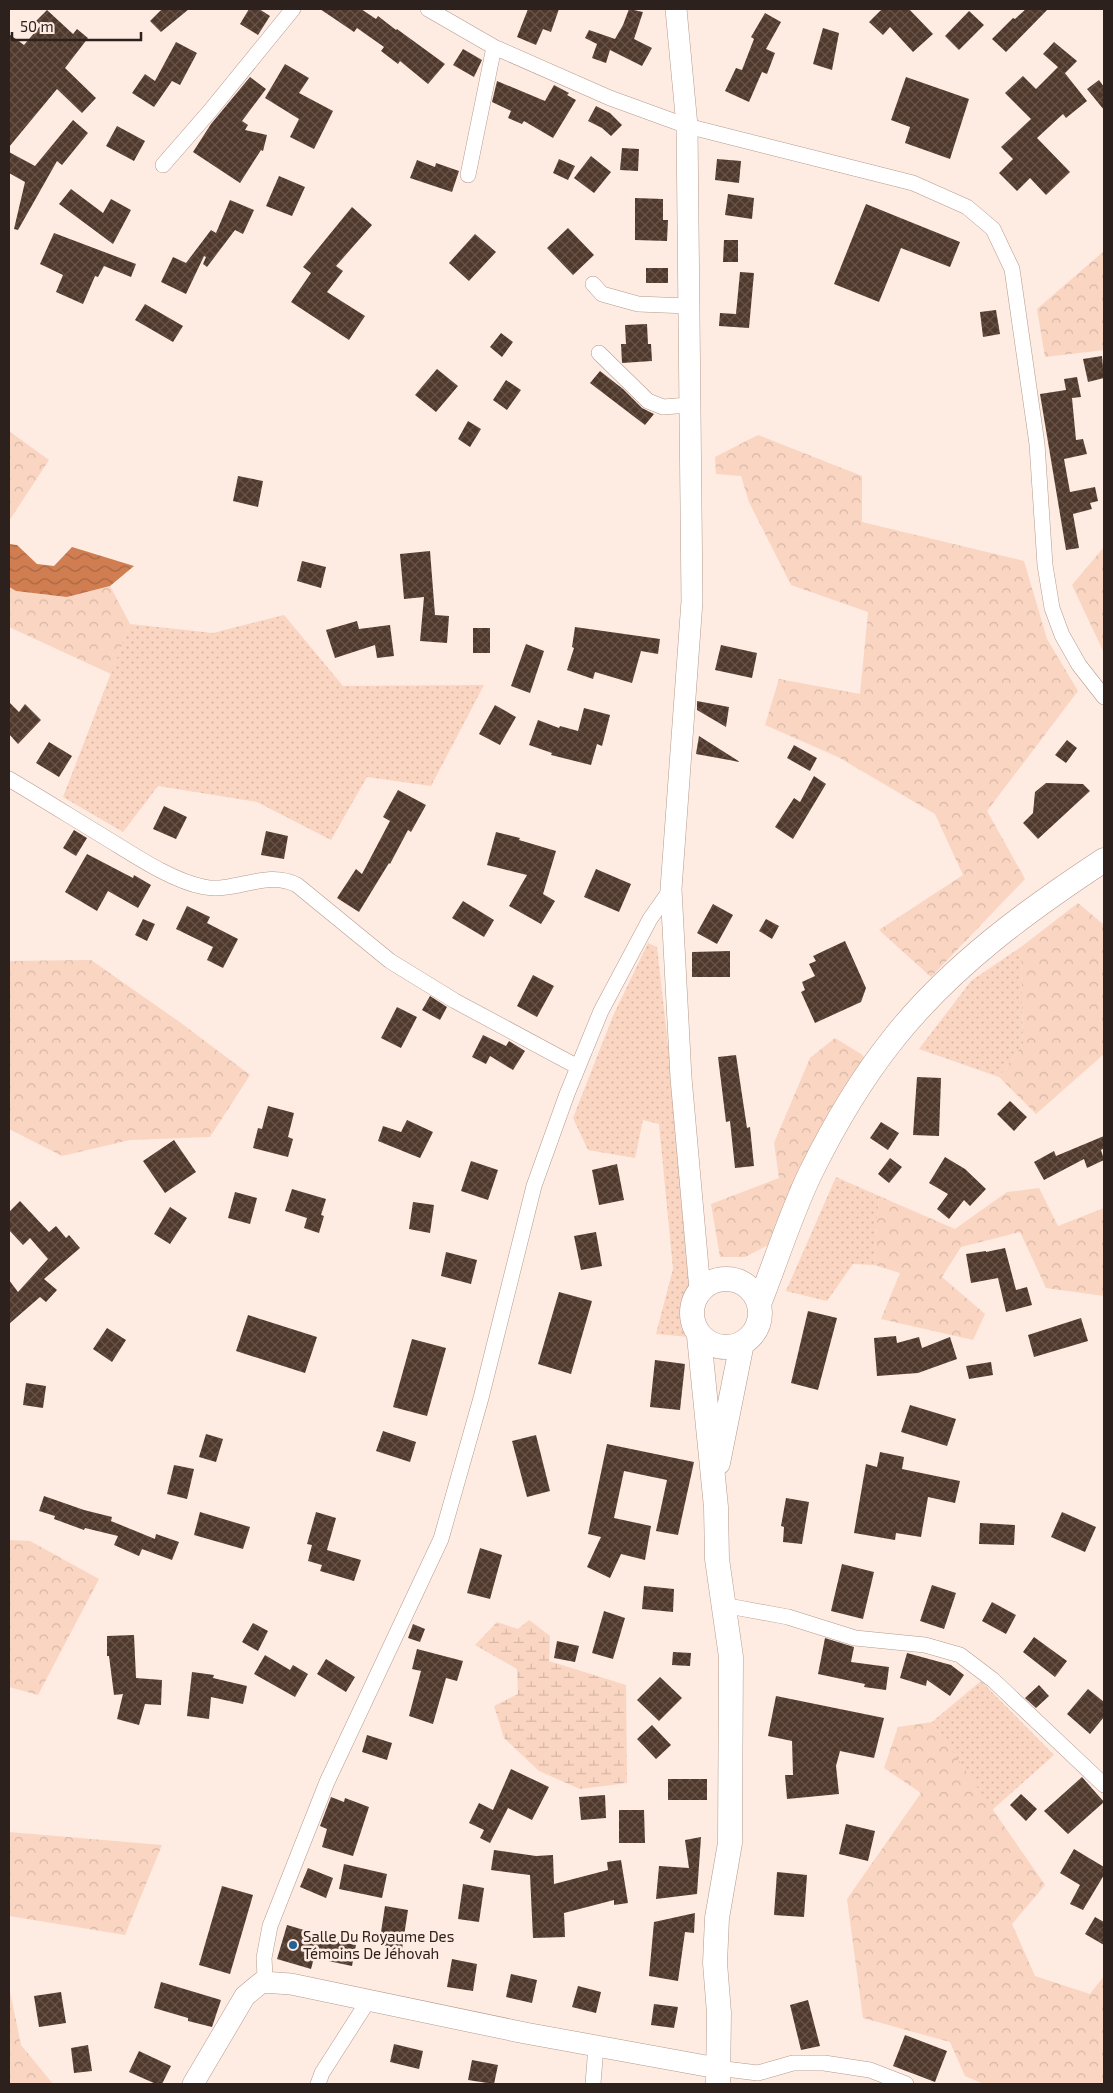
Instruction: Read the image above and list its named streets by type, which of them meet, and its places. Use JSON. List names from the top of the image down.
{
  "places": ["Salle Du Royaume Des Témoins De Jéhovah"],
  "scale_bar": "50 m"
}
